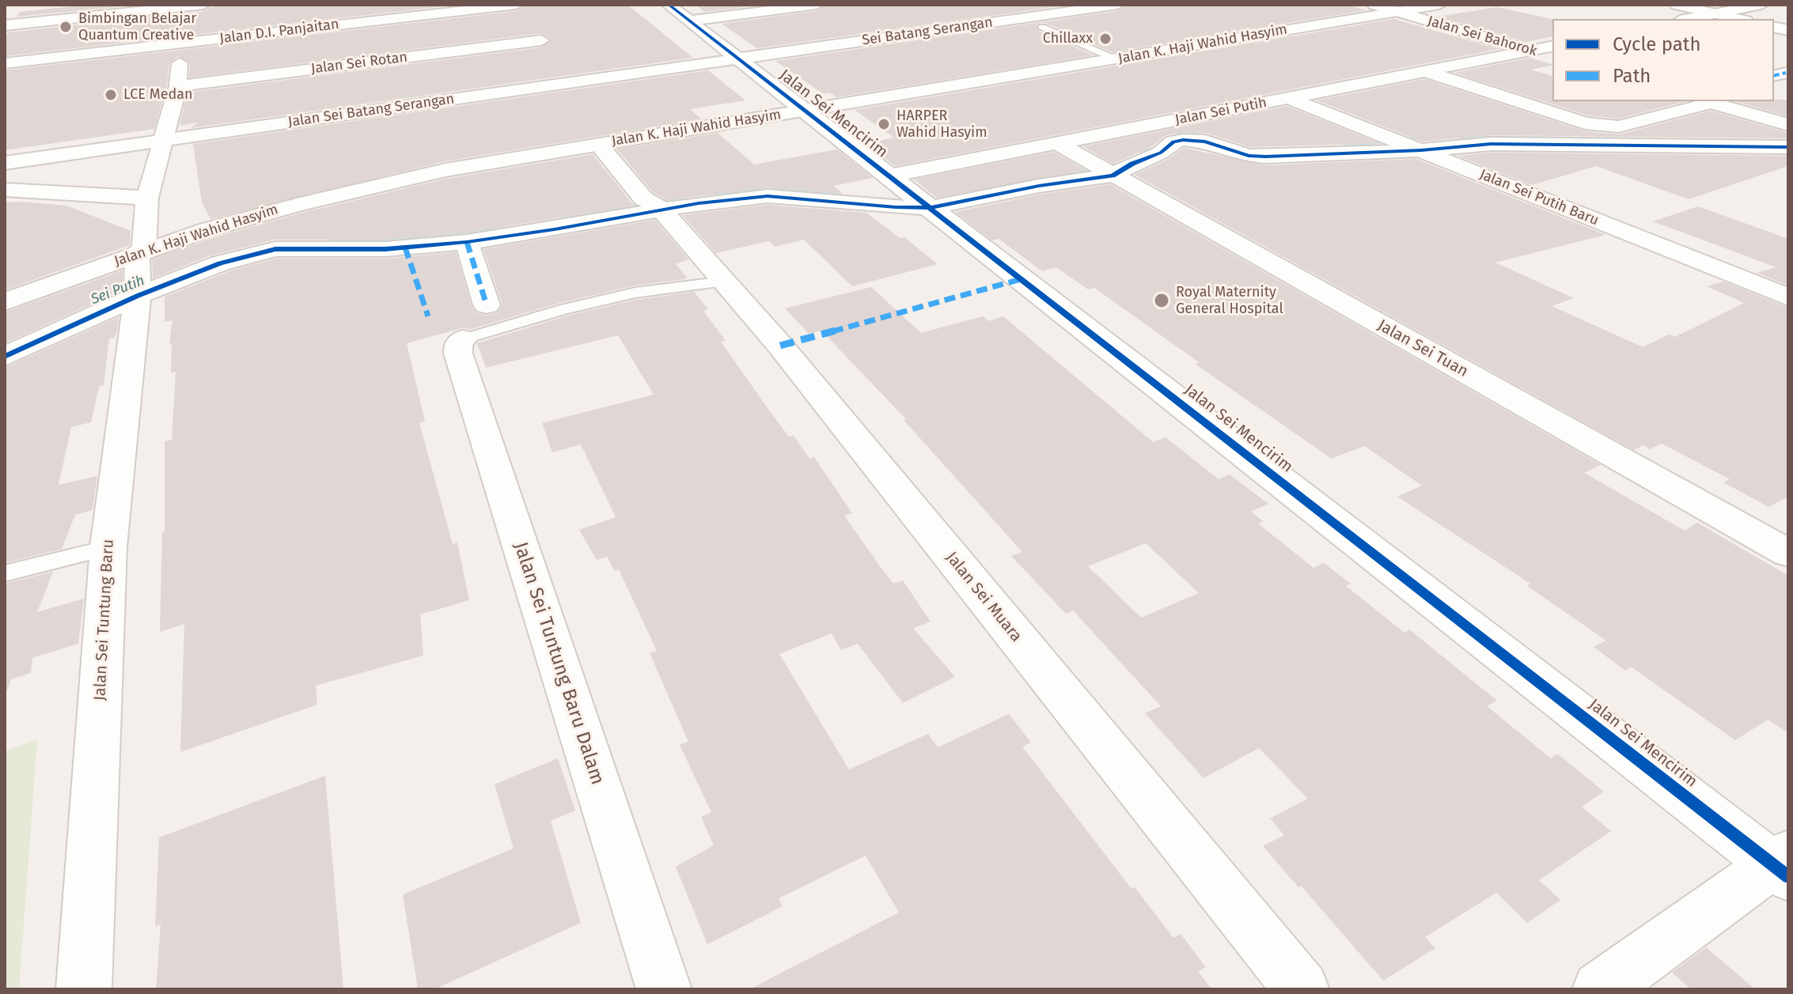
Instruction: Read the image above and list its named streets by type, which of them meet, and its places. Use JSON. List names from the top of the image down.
{
  "streets": {
    "street": [
      "Jalan D.I. Panjaitan",
      "Sei Batang Serangan",
      "Jalan Sei Bahorok",
      "Jalan K. Haji Wahid Hasyim",
      "Jalan Sei Rotan",
      "Jalan Sei Batang Serangan",
      "Jalan Sei Putih",
      "Jalan Sei Mencirim",
      "Jalan Sei Putih Baru",
      "Jalan Sei Tuan",
      "Jalan Sei Muara",
      "Jalan Sei Tuntung Baru",
      "Jalan Sei Tuntung Baru Dalam"
    ]
  },
  "crossings": [
    ["Jalan D.I. Panjaitan", "Jalan Sei Tuntung Baru"],
    ["Sei Batang Serangan", "Jalan Sei Batang Serangan"],
    ["Sei Batang Serangan", "Jalan Sei Mencirim"],
    ["Jalan Sei Bahorok", "Jalan K. Haji Wahid Hasyim"],
    ["Jalan Sei Bahorok", "Jalan Sei Putih"],
    ["Jalan K. Haji Wahid Hasyim", "Jalan Sei Mencirim"],
    ["Jalan K. Haji Wahid Hasyim", "Jalan Sei Muara"],
    ["Jalan K. Haji Wahid Hasyim", "Jalan Sei Tuntung Baru"],
    ["Jalan Sei Rotan", "Jalan Sei Tuntung Baru"],
    ["Jalan Sei Batang Serangan", "Jalan Sei Mencirim"],
    ["Jalan Sei Batang Serangan", "Jalan Sei Tuntung Baru"],
    ["Jalan Sei Putih", "Jalan Sei Mencirim"],
    ["Jalan Sei Putih", "Jalan Sei Putih Baru"],
    ["Jalan Sei Putih", "Jalan Sei Tuan"]
  ],
  "water": ["Sei Putih"],
  "places": [
    "Bimbingan Belajar Quantum Creative",
    "Chillaxx",
    "LCE Medan",
    "HARPER Wahid Hasyim",
    "Royal Maternity General Hospital"
  ],
  "legend": ["Cycle path", "Path"]
}
